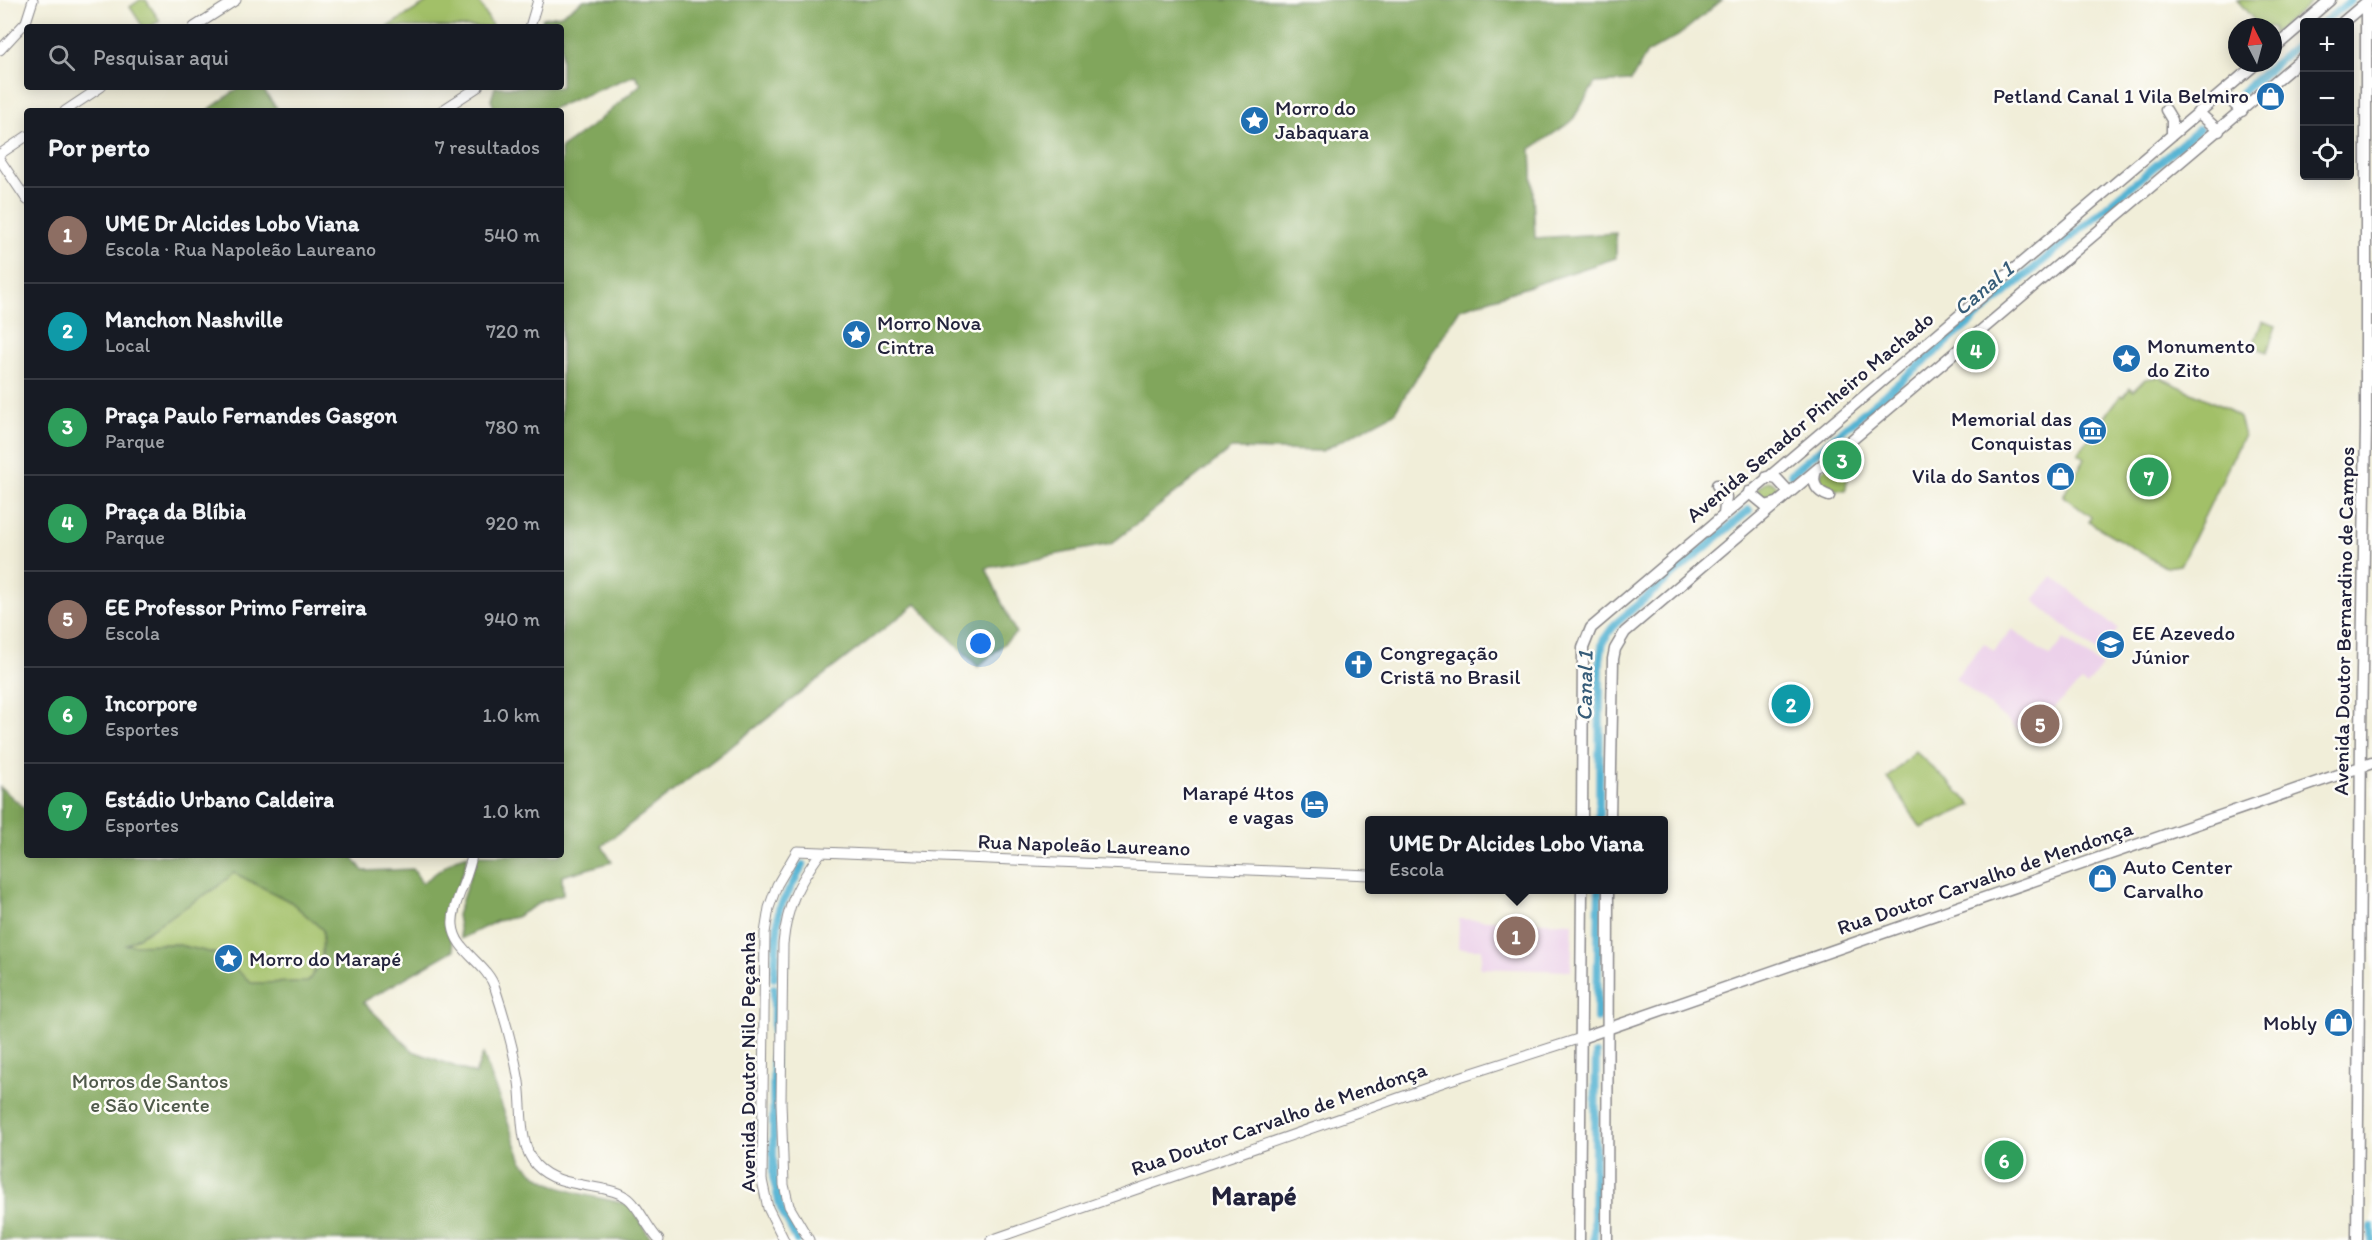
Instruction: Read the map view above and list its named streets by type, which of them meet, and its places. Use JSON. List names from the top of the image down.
{
  "streets": {
    "main road": ["Avenida Senador Pinheiro Machado", "Avenida Doutor Bernardino de Campos", "Rua Doutor Carvalho de Mendonça"],
    "street": ["Rua Napoleão Laureano", "Avenida Doutor Nilo Peçanha"]
  },
  "crossings": [
    ["Avenida Doutor Bernardino de Campos", "Rua Doutor Carvalho de Mendonça"],
    ["Rua Napoleão Laureano", "Avenida Doutor Nilo Peçanha"]
  ],
  "districts": ["Marapé"],
  "water": ["Canal 1"],
  "parks": ["Morros de Santos e São Vicente"],
  "places": {
    "shop": [
      "Petland Canal 1 Vila Belmiro",
      "Vila do Santos",
      "Auto Center Carvalho",
      "Mobly"
    ],
    "place": [
      "Morro do Jabaquara",
      "Morro Nova Cintra",
      "Monumento do Zito",
      "Morro do Marapé"
    ],
    "museum": ["Memorial das Conquistas"],
    "school or university": ["EE Azevedo Júnior"],
    "church": ["Congregação Cristã no Brasil"],
    "hotel": ["Marapé 4tos e vagas"]
  },
  "north": "top",
  "page": {
    "map_buttons": ["+", "−"],
    "search": "Pesquisar aqui",
    "heading": ["Por perto", "7 resultados"],
    "list": [
      {
        "mark": "1",
        "name": "UME Dr Alcides Lobo Viana",
        "note": "Escola · Rua Napoleão Laureano",
        "value": "540 m"
      },
      {
        "mark": "2",
        "name": "Manchon Nashville",
        "note": "Local",
        "value": "720 m"
      },
      {
        "mark": "3",
        "name": "Praça Paulo Fernandes Gasgon",
        "note": "Parque",
        "value": "780 m"
      },
      {
        "mark": "4",
        "name": "Praça da Blíbia",
        "note": "Parque",
        "value": "920 m"
      },
      {
        "mark": "5",
        "name": "EE Professor Primo Ferreira",
        "note": "Escola",
        "value": "940 m"
      },
      {
        "mark": "6",
        "name": "Incorpore",
        "note": "Esportes",
        "value": "1.0 km"
      },
      {
        "mark": "7",
        "name": "Estádio Urbano Caldeira",
        "note": "Esportes",
        "value": "1.0 km"
      }
    ],
    "pins": [
      "4",
      "3",
      "7",
      "2",
      "5",
      "1",
      "6"
    ],
    "popup": ["UME Dr Alcides Lobo Viana", "Escola"]
  }
}
